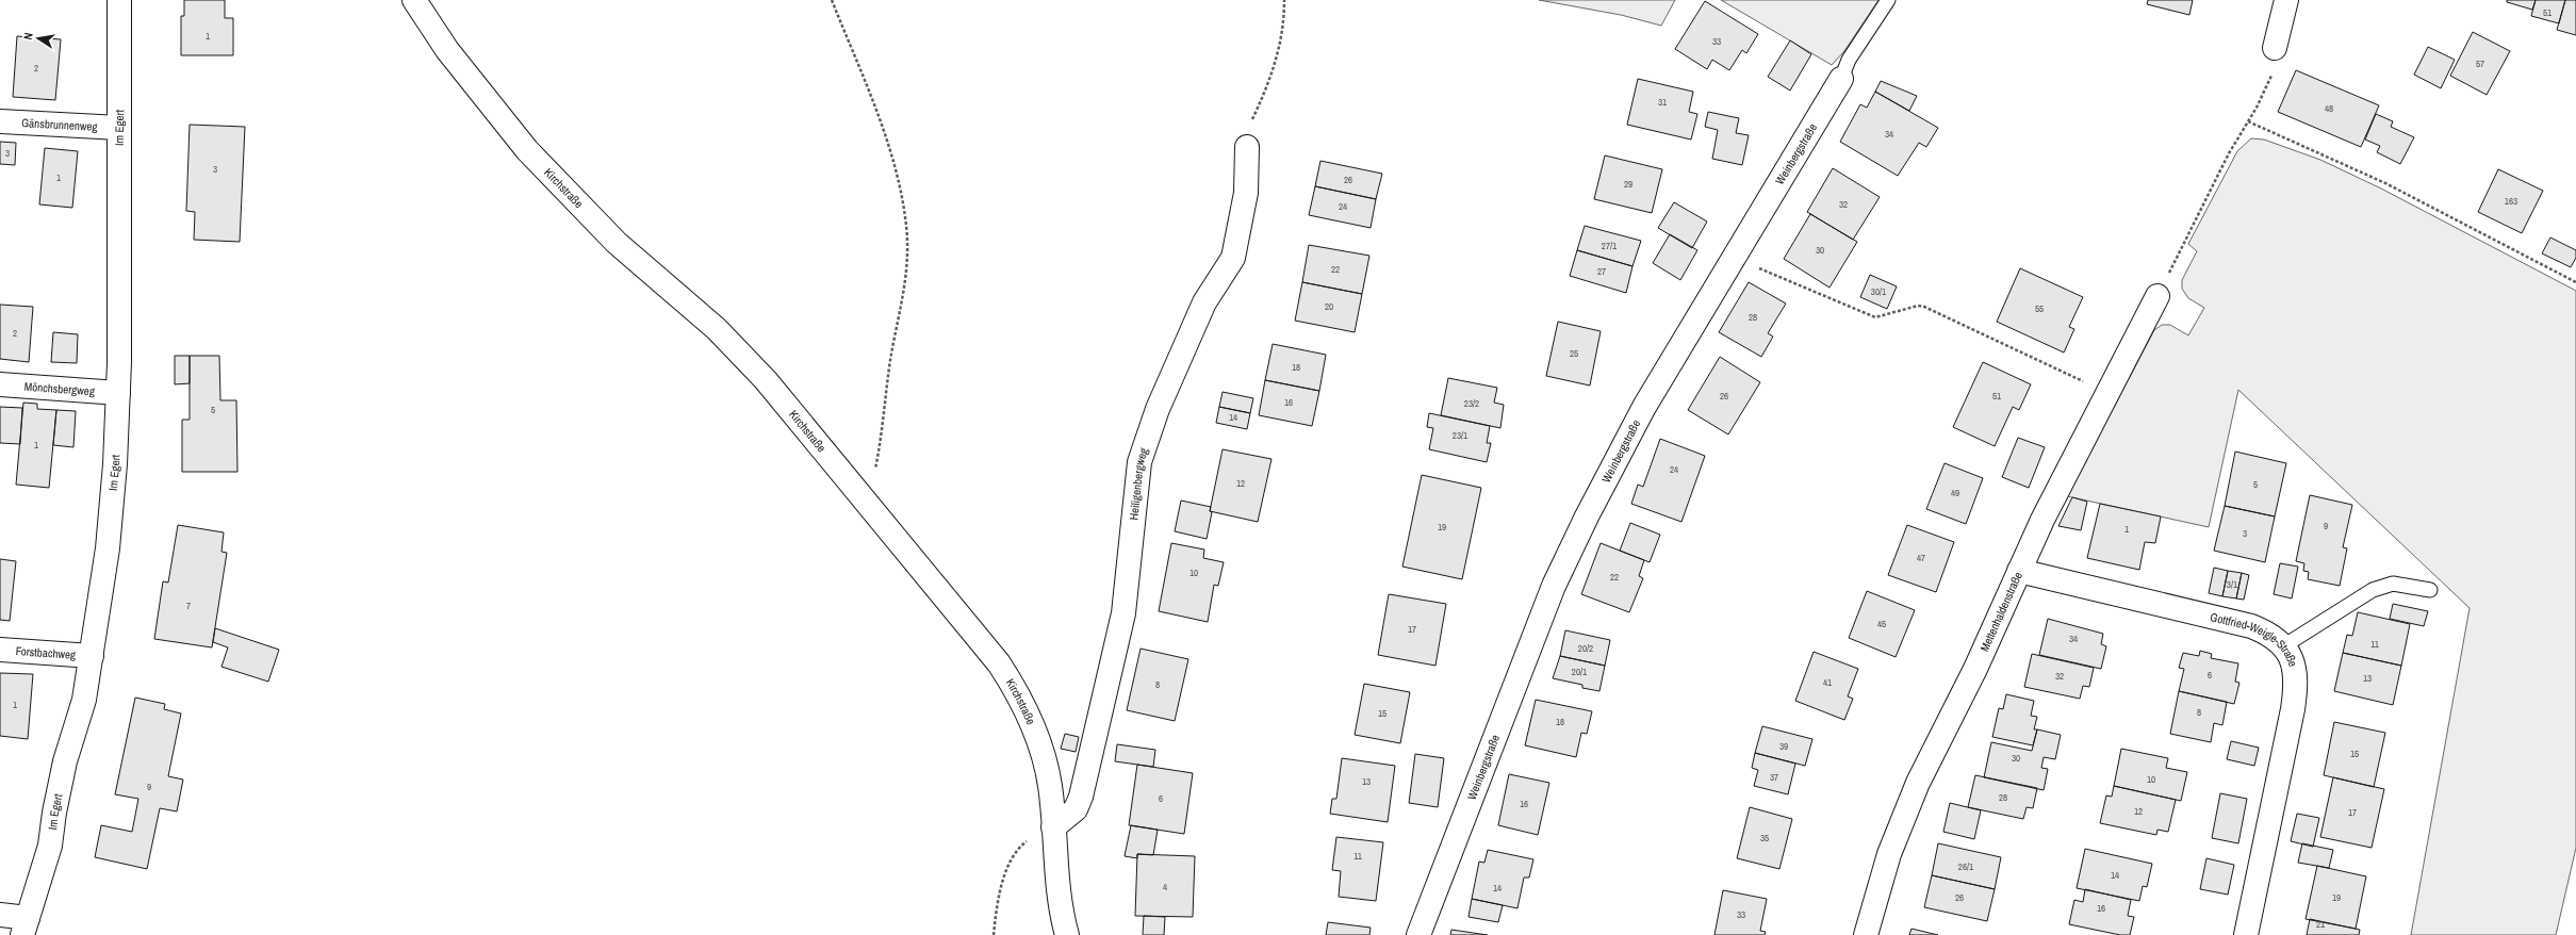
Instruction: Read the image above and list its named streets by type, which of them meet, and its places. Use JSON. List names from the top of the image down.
{
  "streets": {
    "street": [
      "Gänsbrunnenweg",
      "Im Egert",
      "Weinbergstraße",
      "Kirchstraße",
      "Mönchsbergweg",
      "Heiligenbergweg",
      "Mettenhaldenstraße",
      "Gottfried-Weigle-Straße",
      "Forstbachweg"
    ]
  },
  "crossings": [
    ["Gänsbrunnenweg", "Im Egert"],
    ["Im Egert", "Mönchsbergweg"],
    ["Im Egert", "Forstbachweg"],
    ["Kirchstraße", "Heiligenbergweg"],
    ["Mettenhaldenstraße", "Gottfried-Weigle-Straße"]
  ],
  "house_numbers": [
    "51",
    "1",
    "33",
    "57",
    "2",
    "31",
    "48",
    "34",
    "3",
    "3",
    "1",
    "26",
    "29",
    "163",
    "32",
    "24",
    "27/1",
    "30",
    "22",
    "27",
    "30/1",
    "20",
    "55",
    "28",
    "2",
    "25",
    "18",
    "26",
    "51",
    "16",
    "23/2",
    "5",
    "14",
    "23/1",
    "1",
    "24",
    "12",
    "5",
    "49",
    "9",
    "19",
    "1",
    "3",
    "47",
    "10",
    "22",
    "3/1",
    "7",
    "45",
    "17",
    "34",
    "11",
    "20/2",
    "20/1",
    "6",
    "32",
    "13",
    "41",
    "8",
    "1",
    "8",
    "15",
    "18",
    "39",
    "15",
    "30",
    "37",
    "10",
    "13",
    "9",
    "28",
    "6",
    "16",
    "12",
    "17",
    "35",
    "11",
    "26/1",
    "14",
    "4",
    "14",
    "26",
    "19",
    "16",
    "33",
    "21"
  ],
  "north": "left"
}
